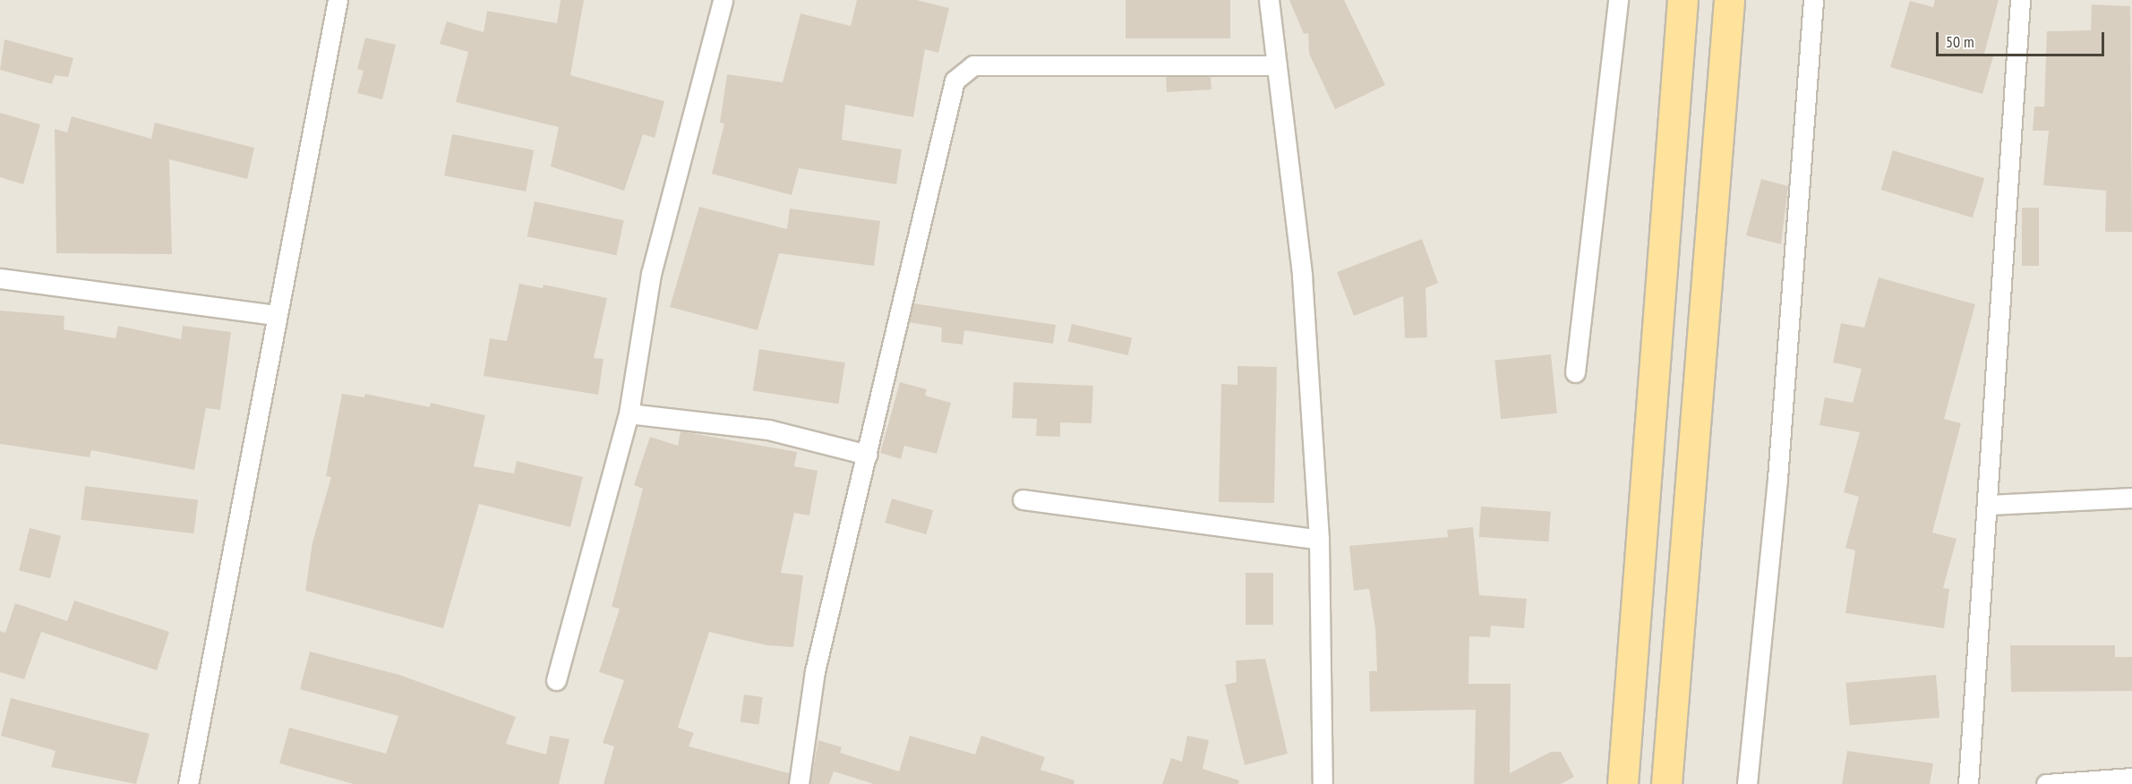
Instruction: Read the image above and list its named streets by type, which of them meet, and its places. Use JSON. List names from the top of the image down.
{
  "scale_bar": "50 m"
}
